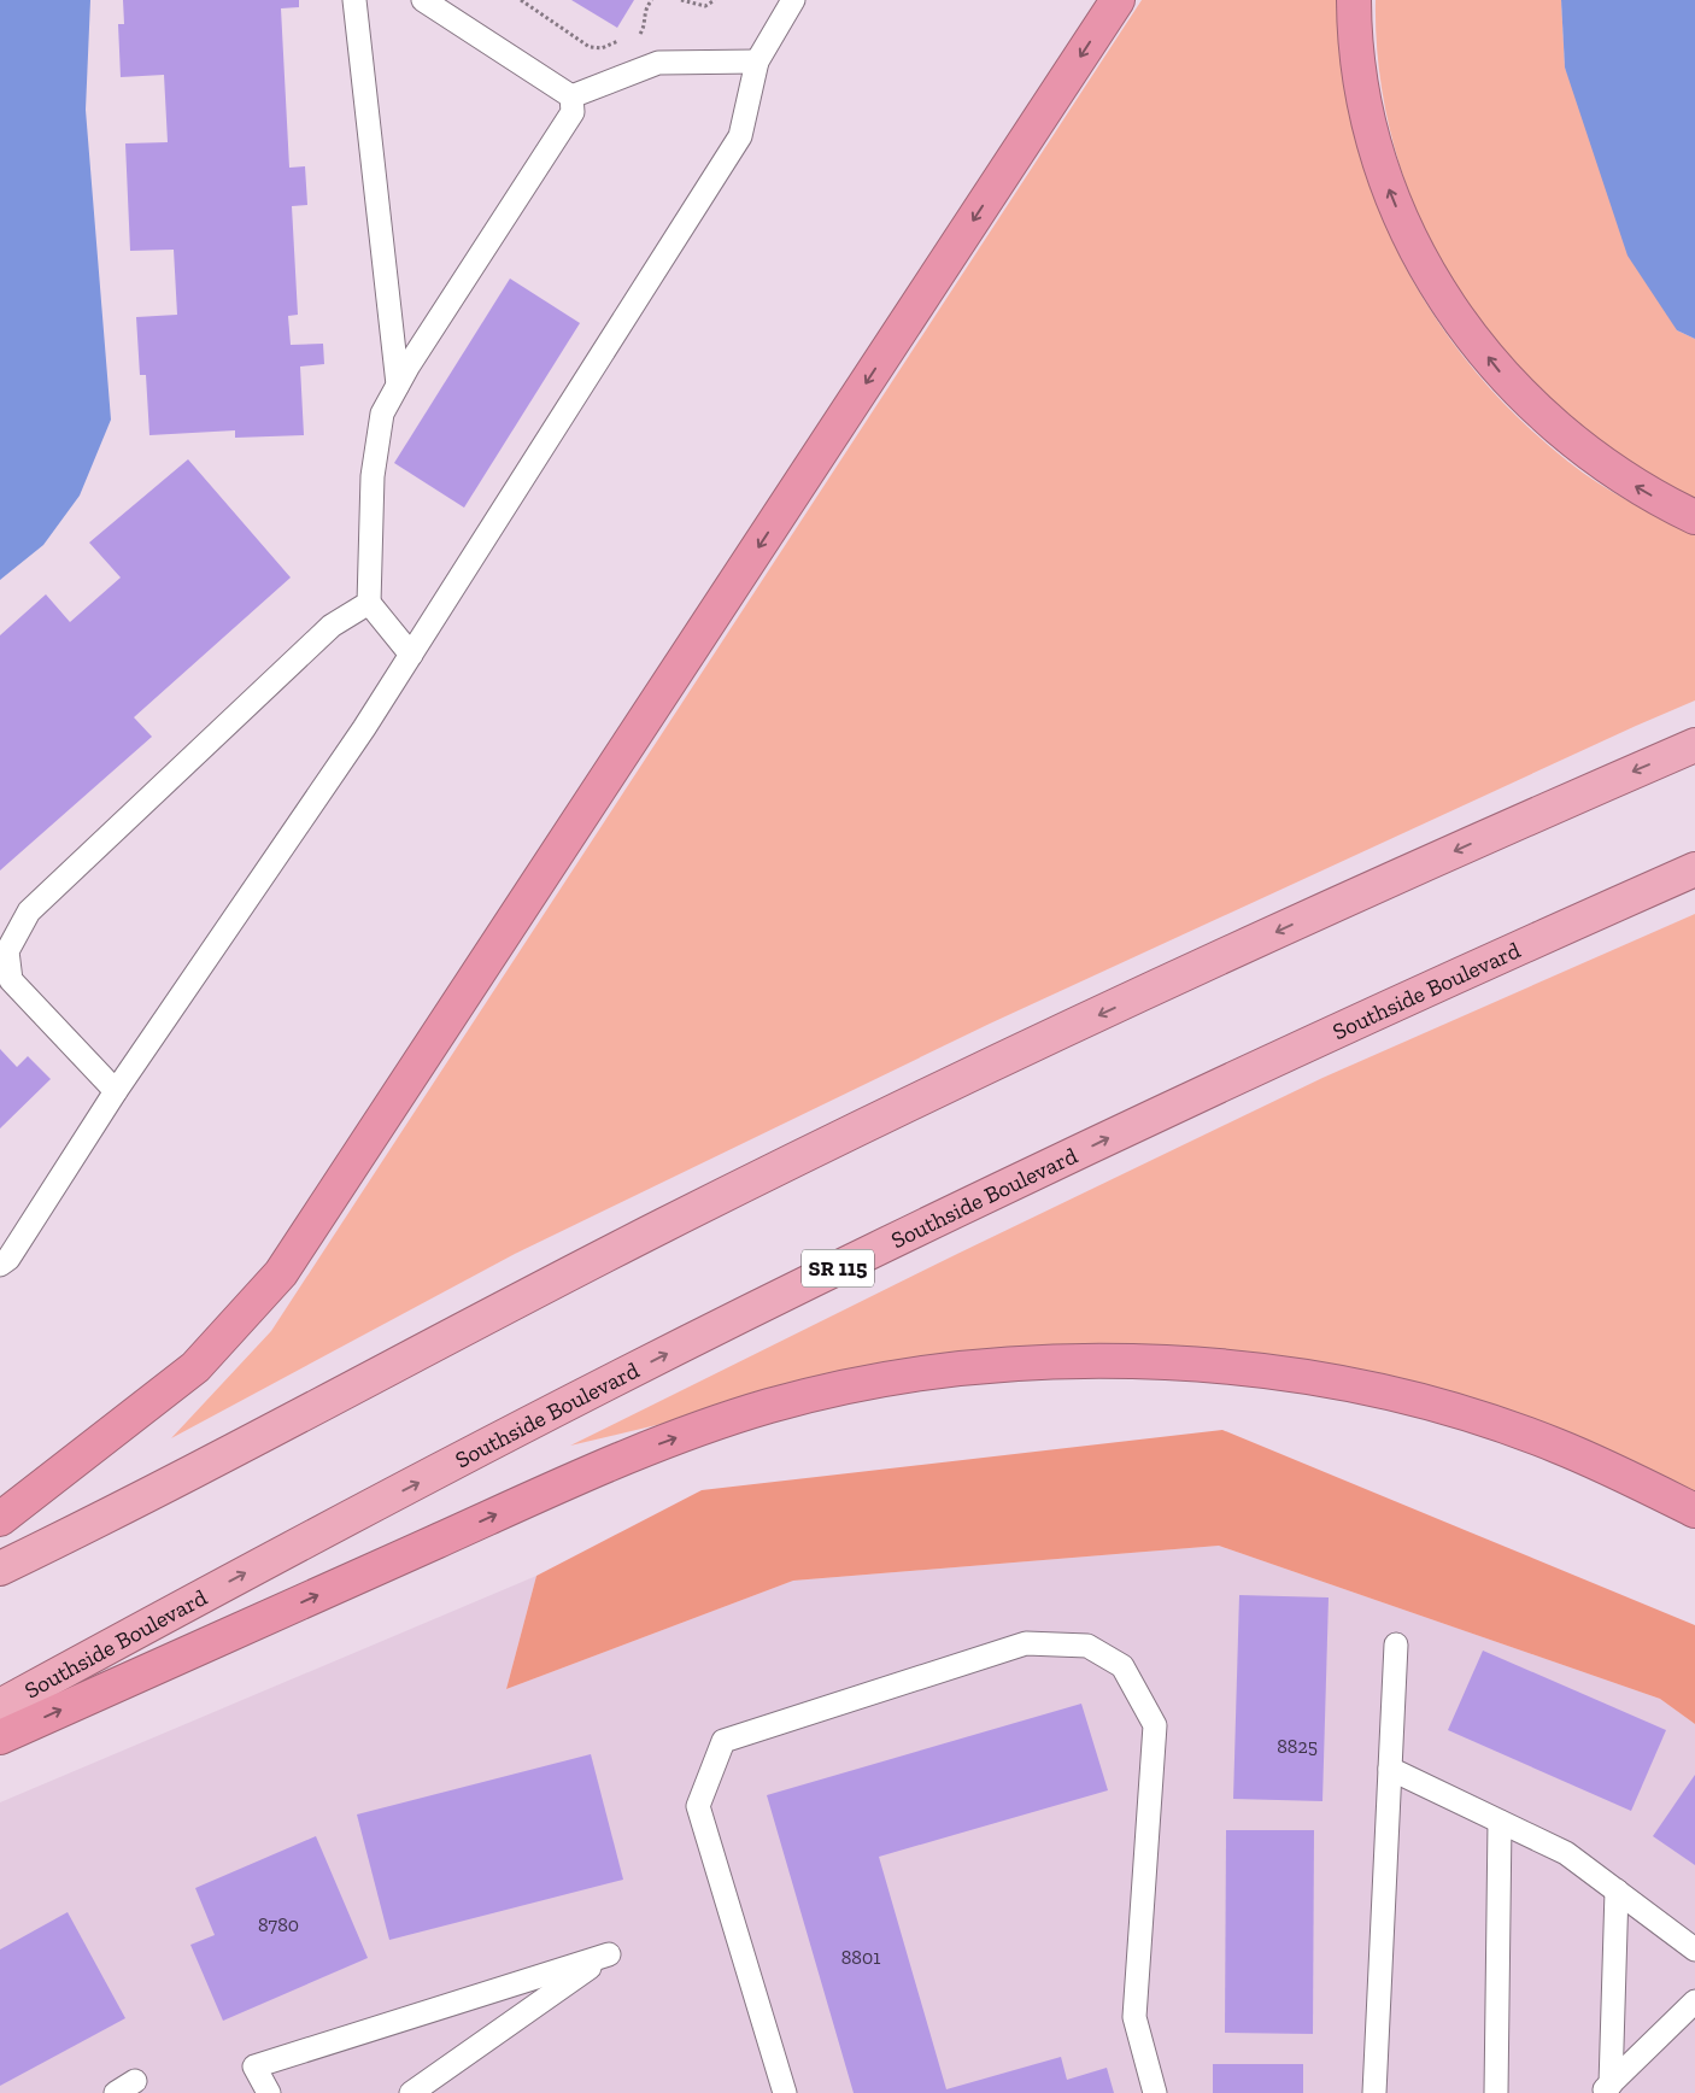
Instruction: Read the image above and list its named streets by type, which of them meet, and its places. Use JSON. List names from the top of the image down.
{
  "streets": {
    "highway": ["Southside Boulevard", "SR 115"]
  },
  "house_numbers": ["8825", "8780", "8801"]
}
